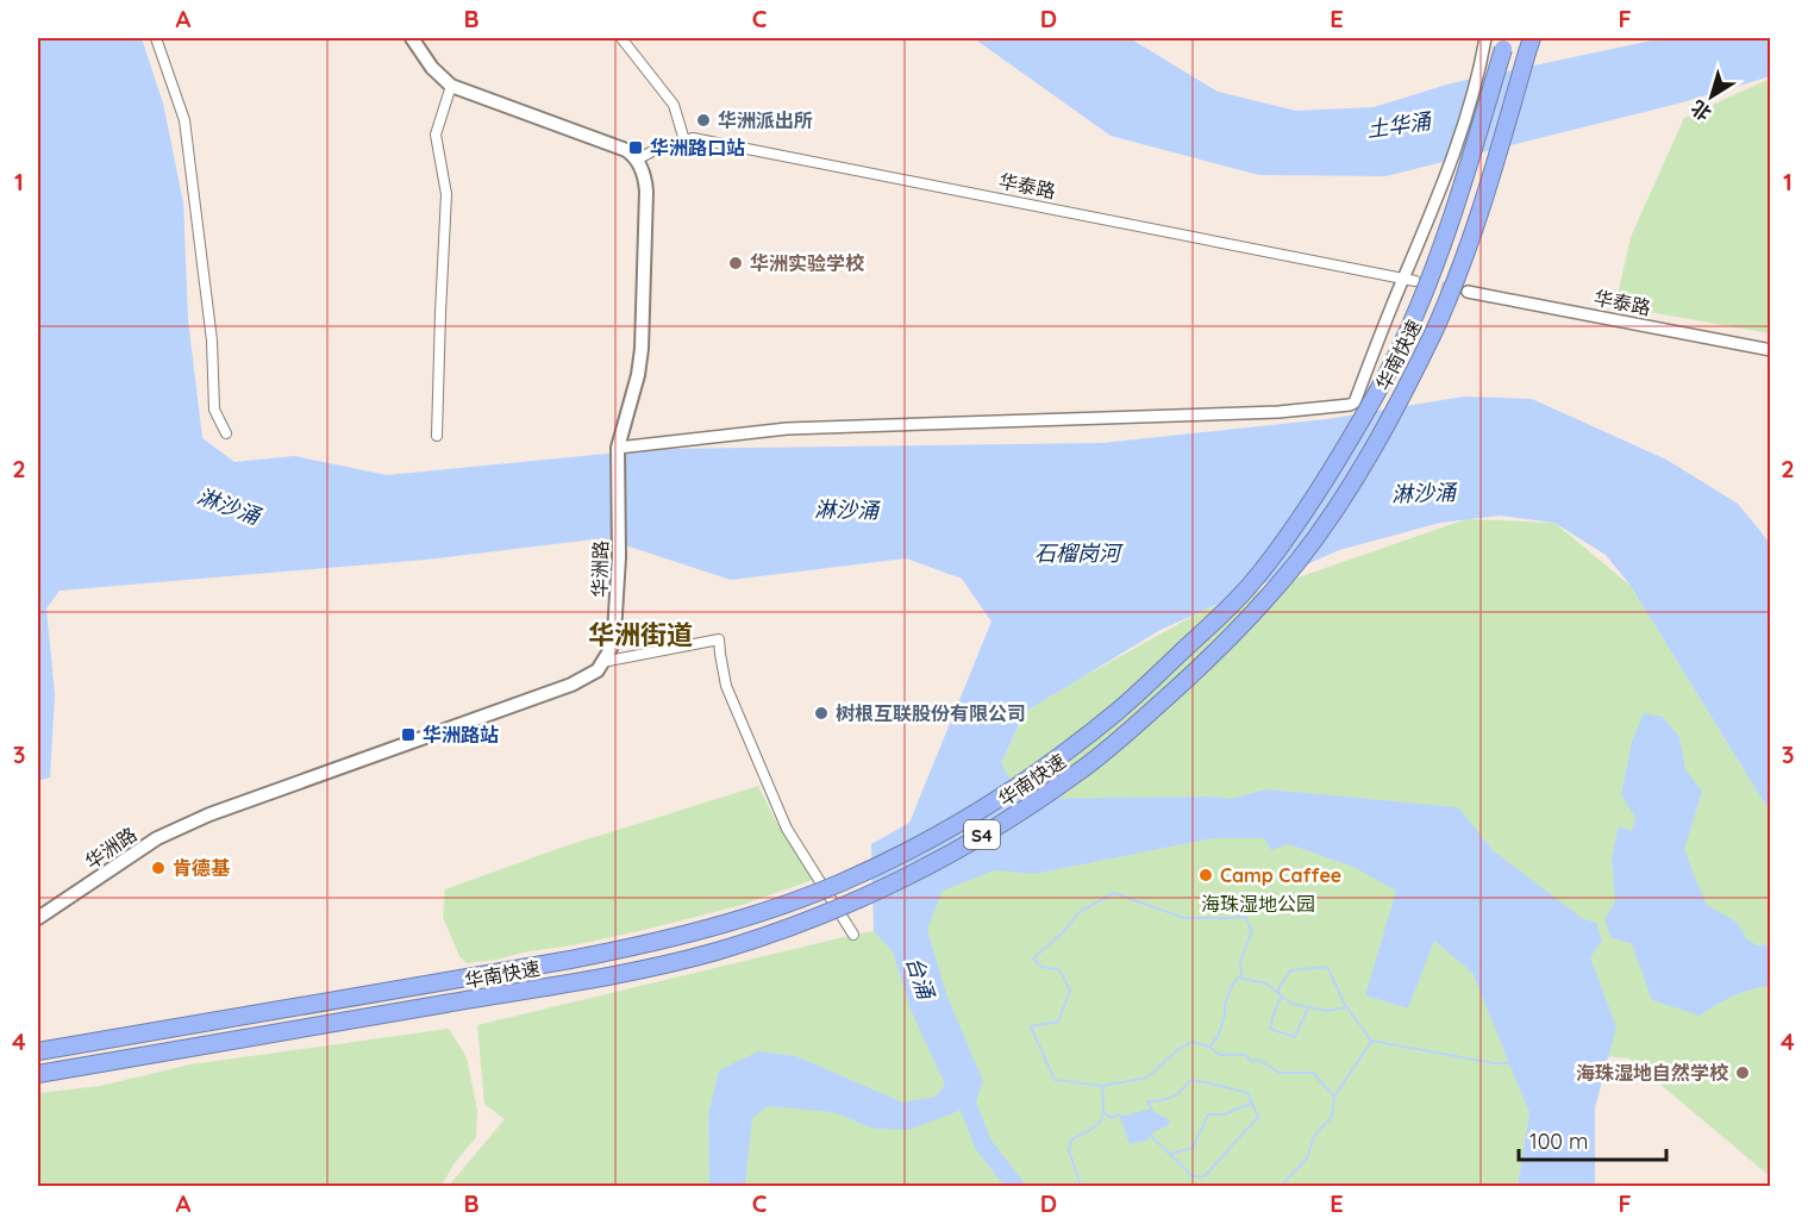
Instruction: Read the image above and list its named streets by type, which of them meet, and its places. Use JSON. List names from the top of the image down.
{
  "streets": {
    "highway": ["华南快速", "S4"],
    "main road": ["华洲路"],
    "street": ["华泰路"]
  },
  "crossings": [
    ["华泰路", "华洲路"]
  ],
  "districts": ["华洲街道"],
  "water": [
    "土华涌",
    "淋沙涌",
    "石榴岗河",
    "台涌"
  ],
  "parks": ["海珠湿地公园"],
  "places": {
    "other": [
      "华洲派出所",
      "华洲实验学校",
      "树根互联股份有限公司",
      "肯德基",
      "Camp Caffee",
      "海珠湿地自然学校"
    ],
    "transit": ["华洲路口站", "华洲路站"]
  },
  "scale_bar": "100 m",
  "north": "bottom left",
  "grid": {
    "columns": [
      "A",
      "B",
      "C",
      "D",
      "E",
      "F"
    ],
    "rows": [
      "1",
      "2",
      "3",
      "4"
    ]
  }
}
